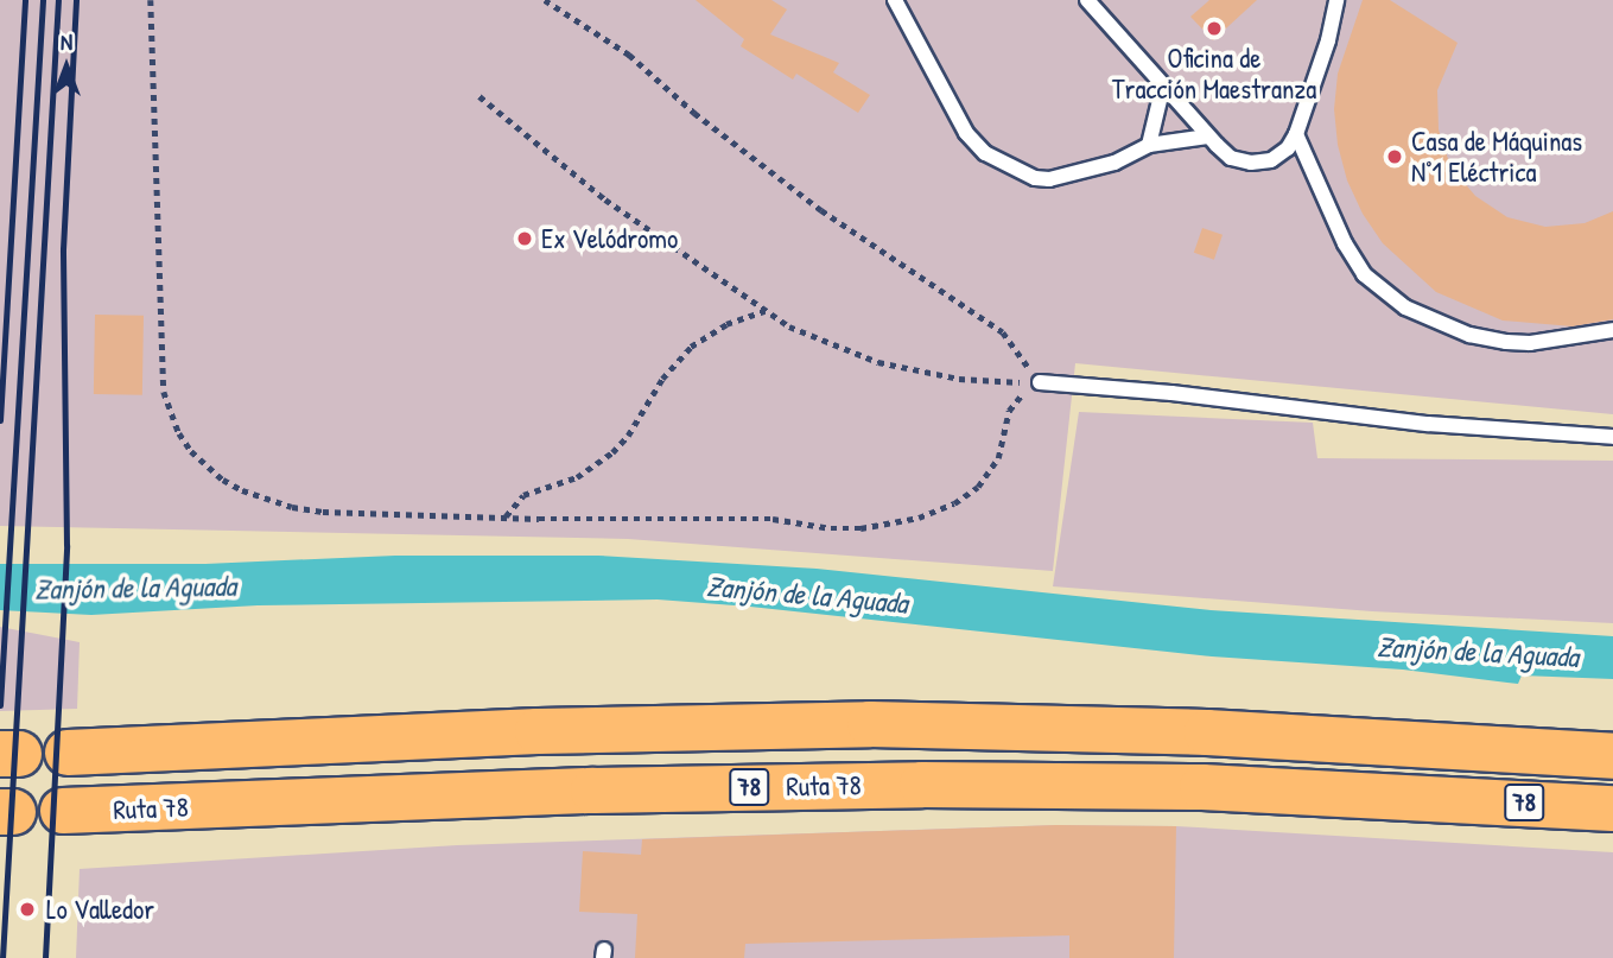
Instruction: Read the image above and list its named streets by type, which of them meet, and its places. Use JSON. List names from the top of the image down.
{
  "streets": {
    "highway": ["Ruta 78", "78"]
  },
  "water": ["Zanjón de la Aguada"],
  "places": [
    "Oficina de Tracción Maestranza",
    "Casa de Máquinas N°1 Eléctrica",
    "Ex Velódromo",
    "Lo Valledor"
  ],
  "north": "top"
}
